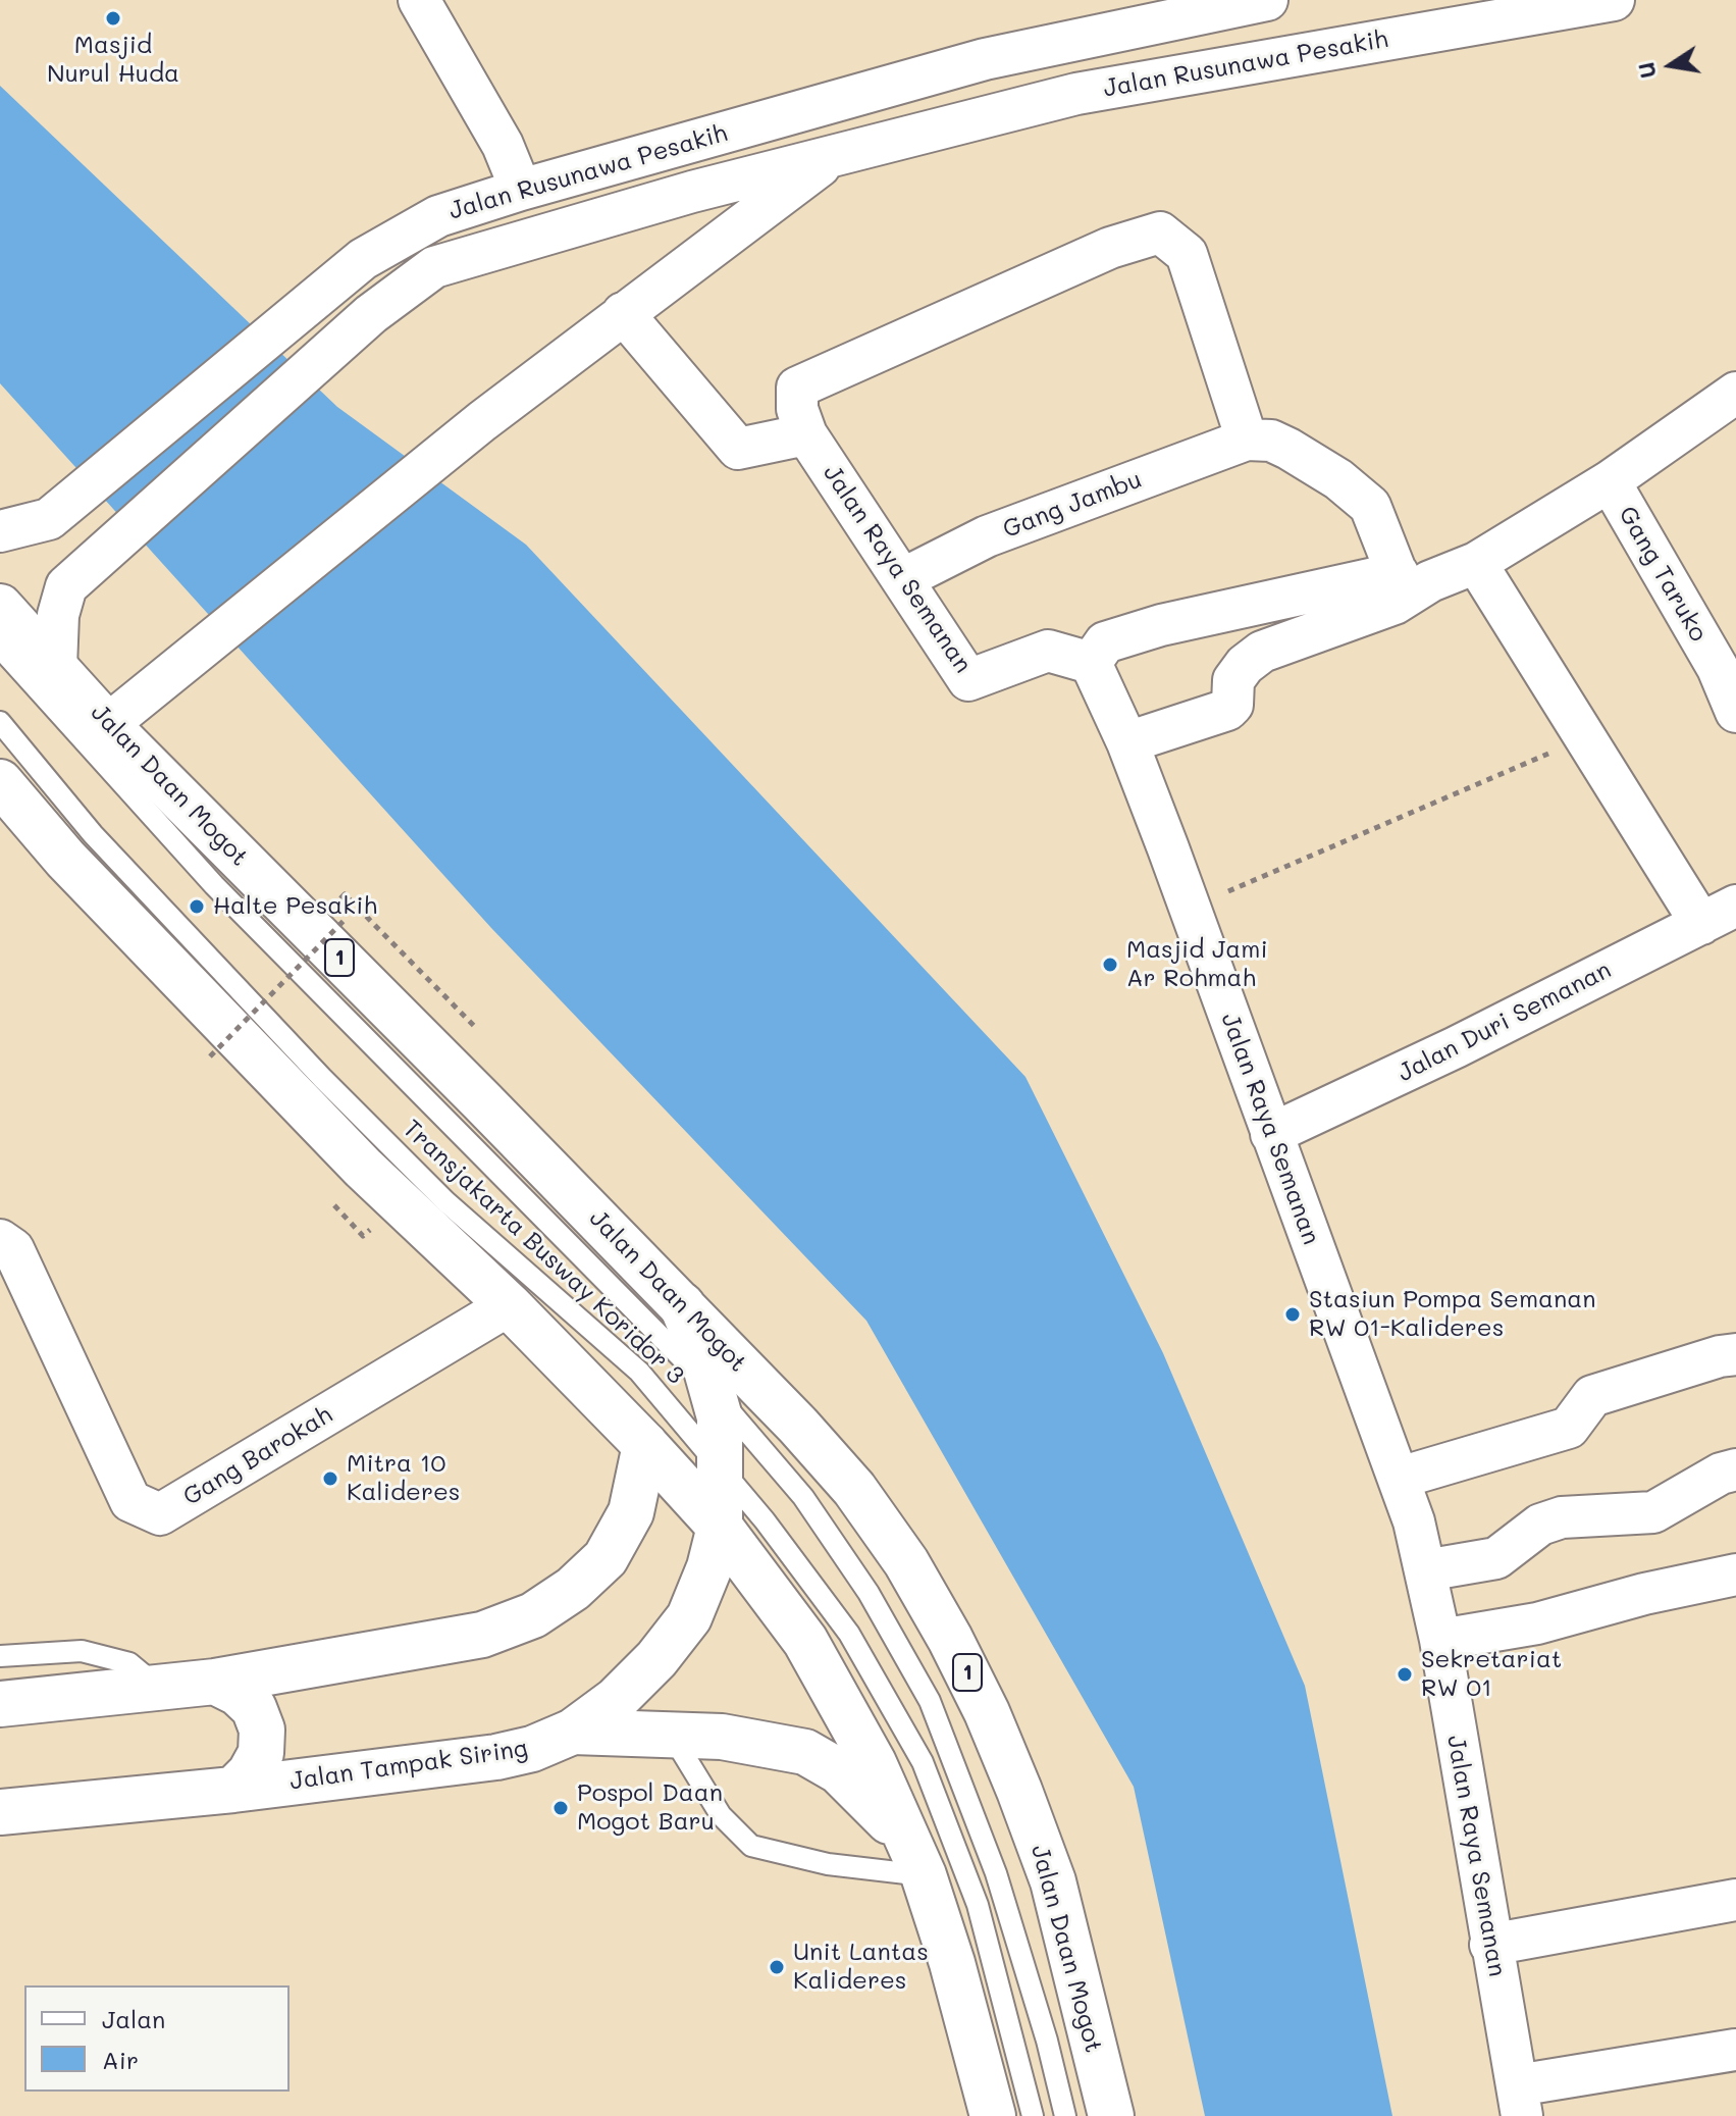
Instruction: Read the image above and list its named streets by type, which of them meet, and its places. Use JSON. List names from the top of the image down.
{
  "streets": {
    "main road": ["Jalan Daan Mogot", "1", "Jalan Tampak Siring"],
    "street": [
      "Jalan Rusunawa Pesakih",
      "Gang Jambu",
      "Jalan Raya Semanan",
      "Gang Taruko",
      "Jalan Duri Semanan",
      "Gang Barokah"
    ],
    "lane": ["Transjakarta Busway Koridor 3"]
  },
  "crossings": [
    ["Jalan Rusunawa Pesakih", "Jalan Daan Mogot"],
    ["Gang Jambu", "Jalan Raya Semanan"],
    ["Jalan Raya Semanan", "Jalan Duri Semanan"],
    ["Jalan Daan Mogot", "Jalan Tampak Siring"],
    ["Transjakarta Busway Koridor 3", "Jalan Tampak Siring"]
  ],
  "places": [
    "Masjid Nurul Huda",
    "Halte Pesakih",
    "Masjid Jami Ar Rohmah",
    "Stasiun Pompa Semanan RW 01-Kalideres",
    "Mitra 10 Kalideres",
    "Sekretariat RW 01",
    "Pospol Daan Mogot Baru",
    "Unit Lantas Kalideres"
  ],
  "legend": ["Jalan", "Air"],
  "north": "left"
}
